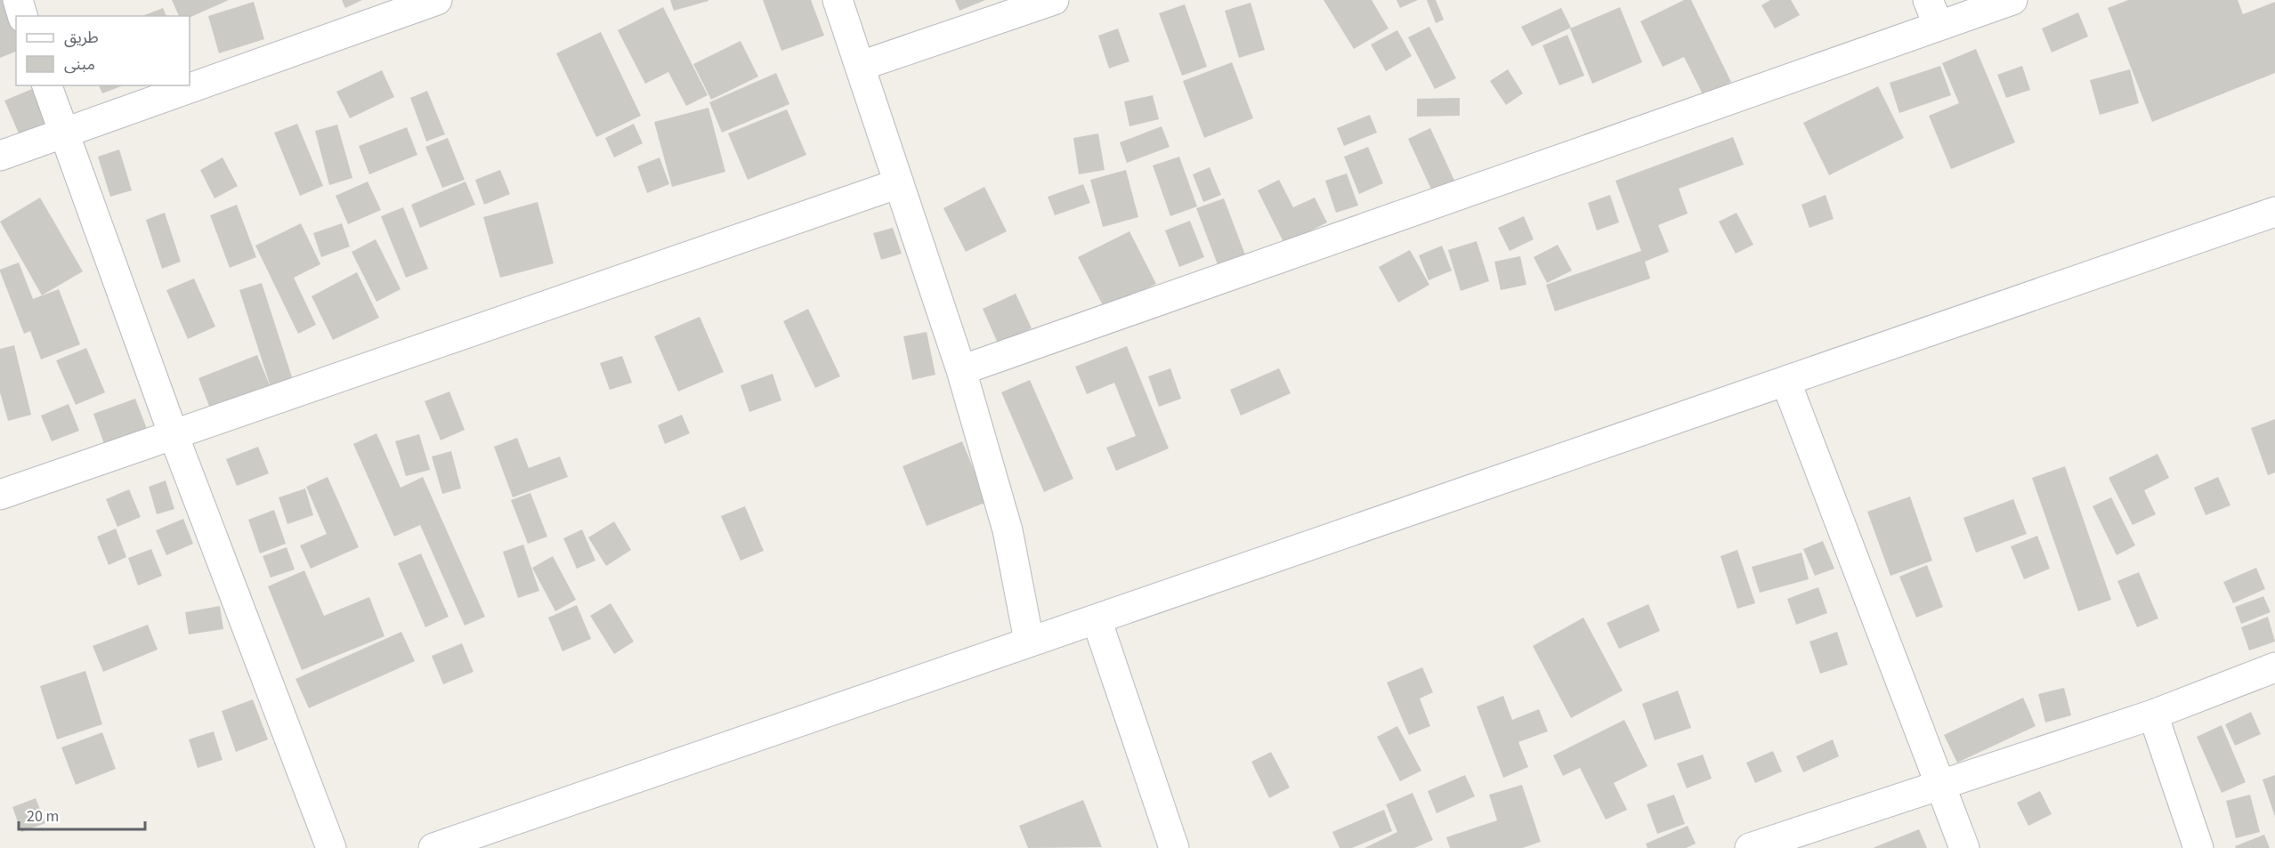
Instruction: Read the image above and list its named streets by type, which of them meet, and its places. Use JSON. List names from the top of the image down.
{
  "legend": ["طريق", "مبنى"],
  "scale_bar": "20 m"
}
